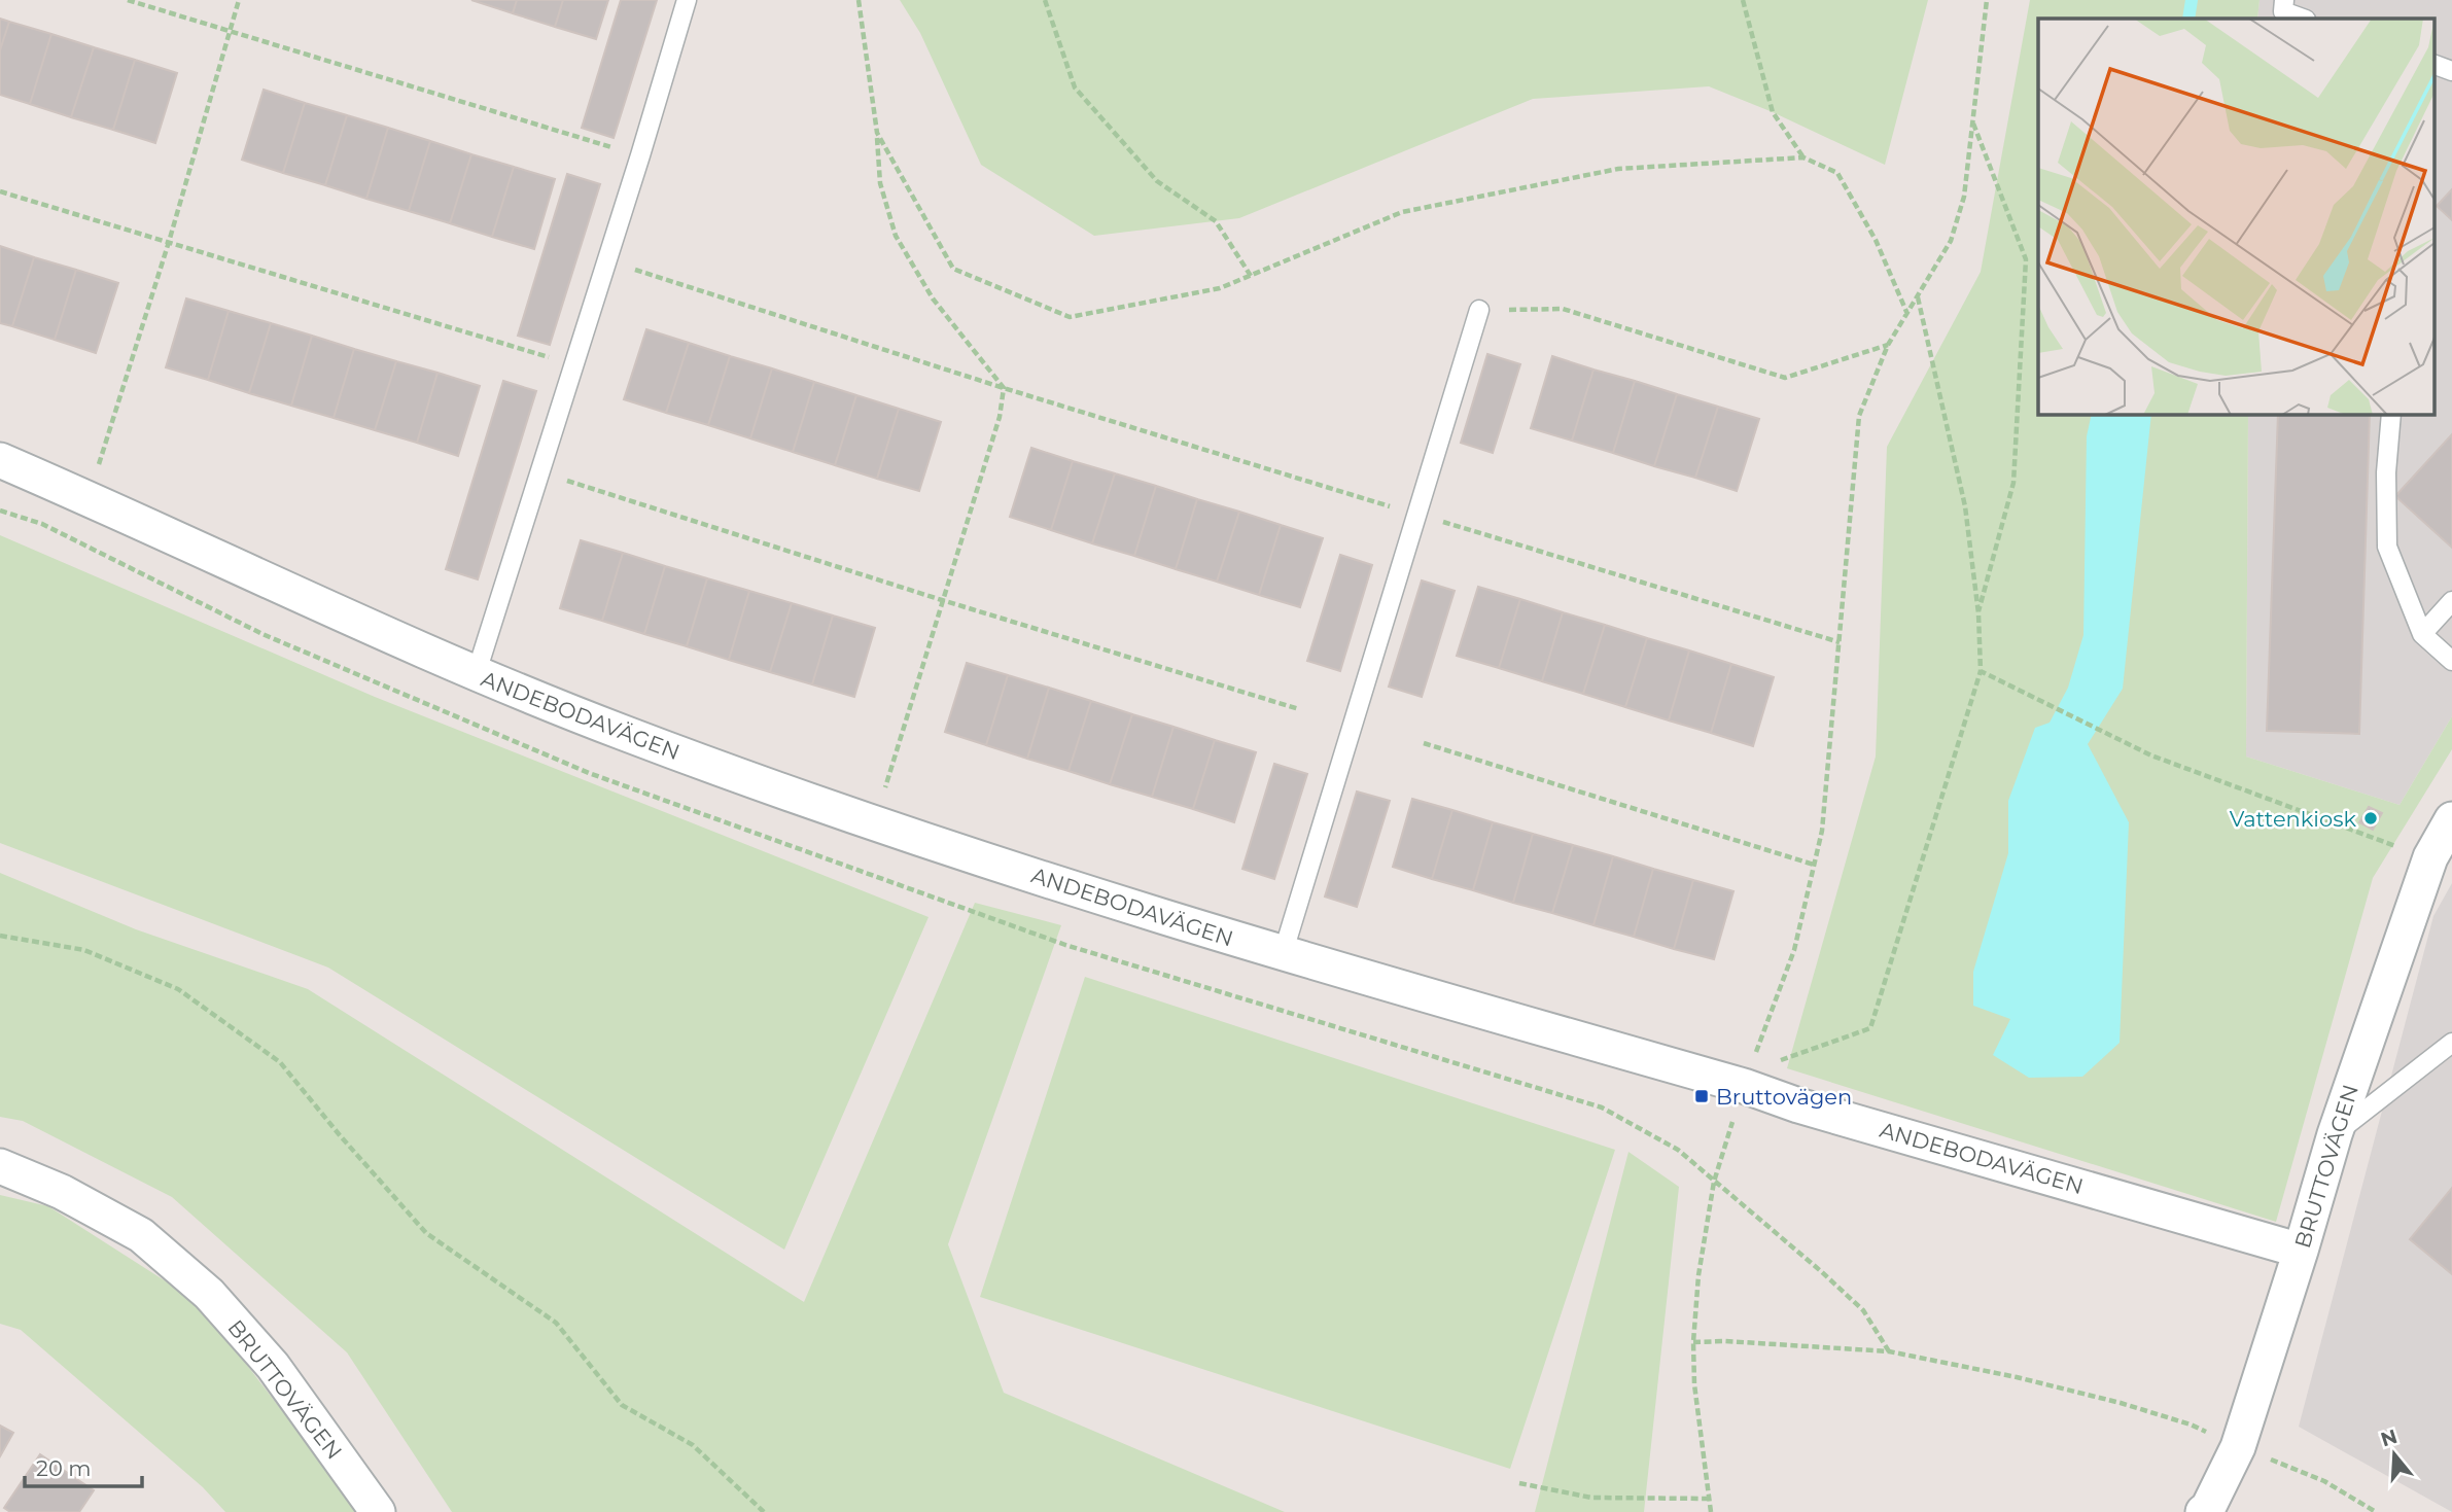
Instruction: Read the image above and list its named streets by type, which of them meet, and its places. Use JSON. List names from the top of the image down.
{
  "streets": {
    "street": ["ANDEBODAVÄGEN", "BRUTTOVÄGEN"]
  },
  "crossings": [
    ["ANDEBODAVÄGEN", "BRUTTOVÄGEN"]
  ],
  "places": {
    "other": ["Vattenkiosk"],
    "transit": ["Bruttovägen"]
  },
  "scale_bar": "20 m",
  "north": "top"
}
